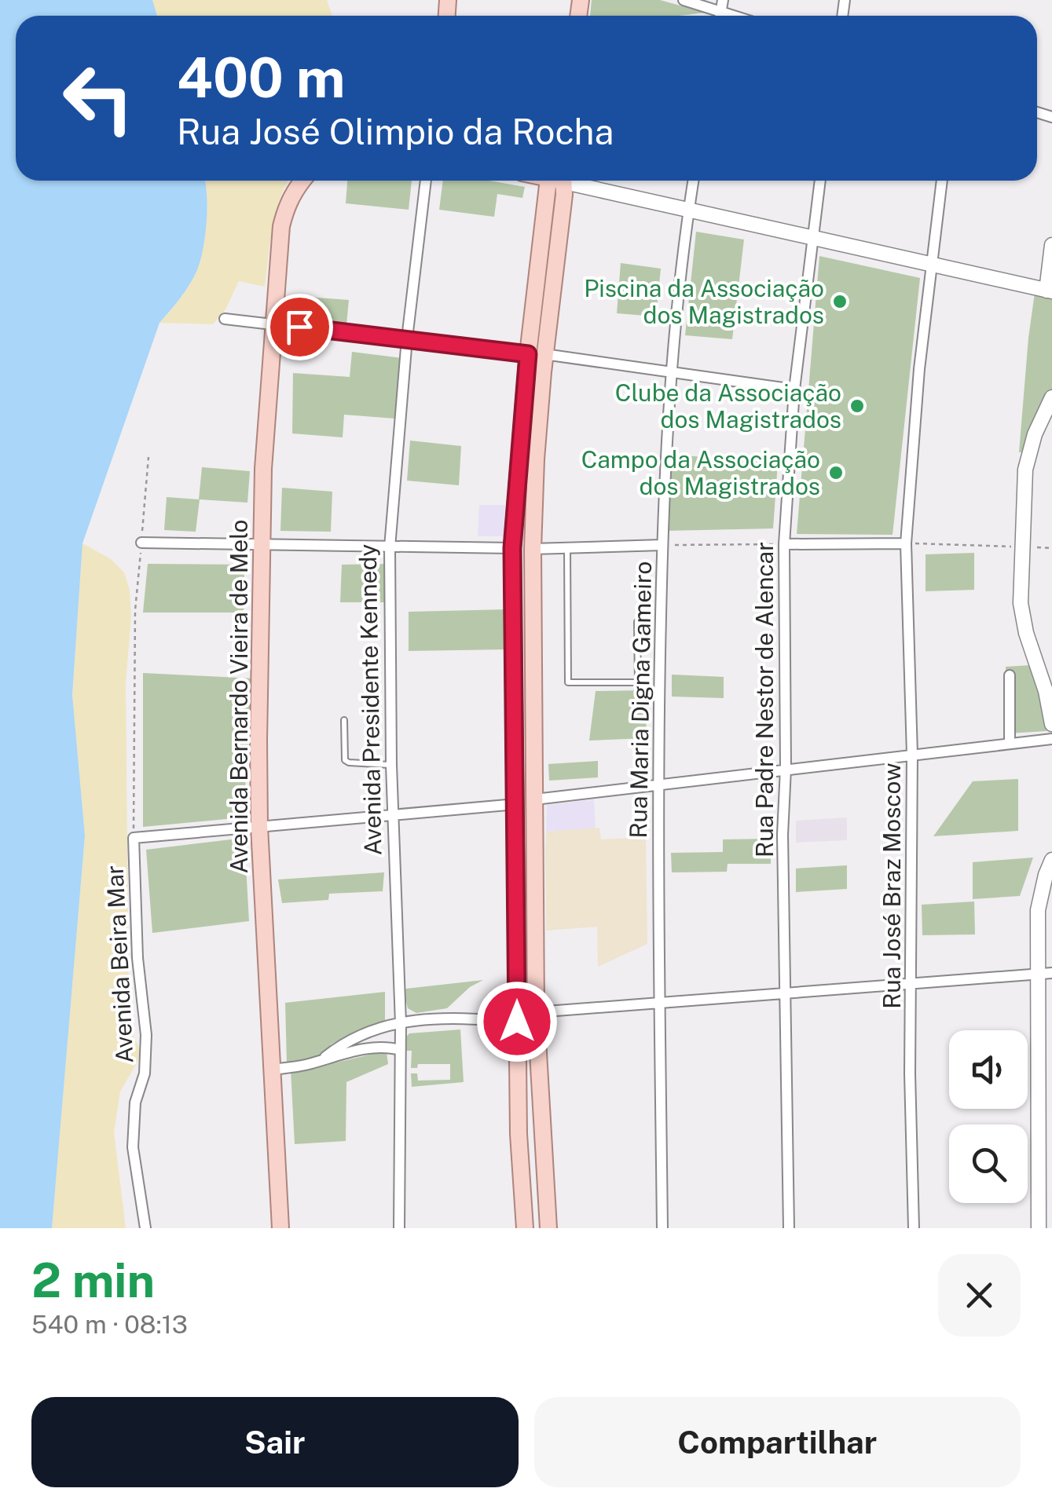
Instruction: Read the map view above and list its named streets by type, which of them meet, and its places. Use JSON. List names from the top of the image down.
{
  "streets": {
    "main road": ["Avenida Bernardo Vieira de Melo"],
    "street": [
      "Avenida Presidente Kennedy",
      "Rua Maria Digna Gameiro",
      "Rua Padre Nestor de Alencar",
      "Rua José Braz Moscow",
      "Avenida Beira Mar"
    ]
  },
  "places": ["Piscina da Associação dos Magistrados", "Clube da Associação dos Magistrados", "Campo da Associação dos Magistrados"],
  "page": {
    "turn": ["400 m", "Rua José Olimpio da Rocha"],
    "heading": ["2 min", "540 m · 08:13"],
    "buttons": ["Sair", "Compartilhar"]
  }
}
